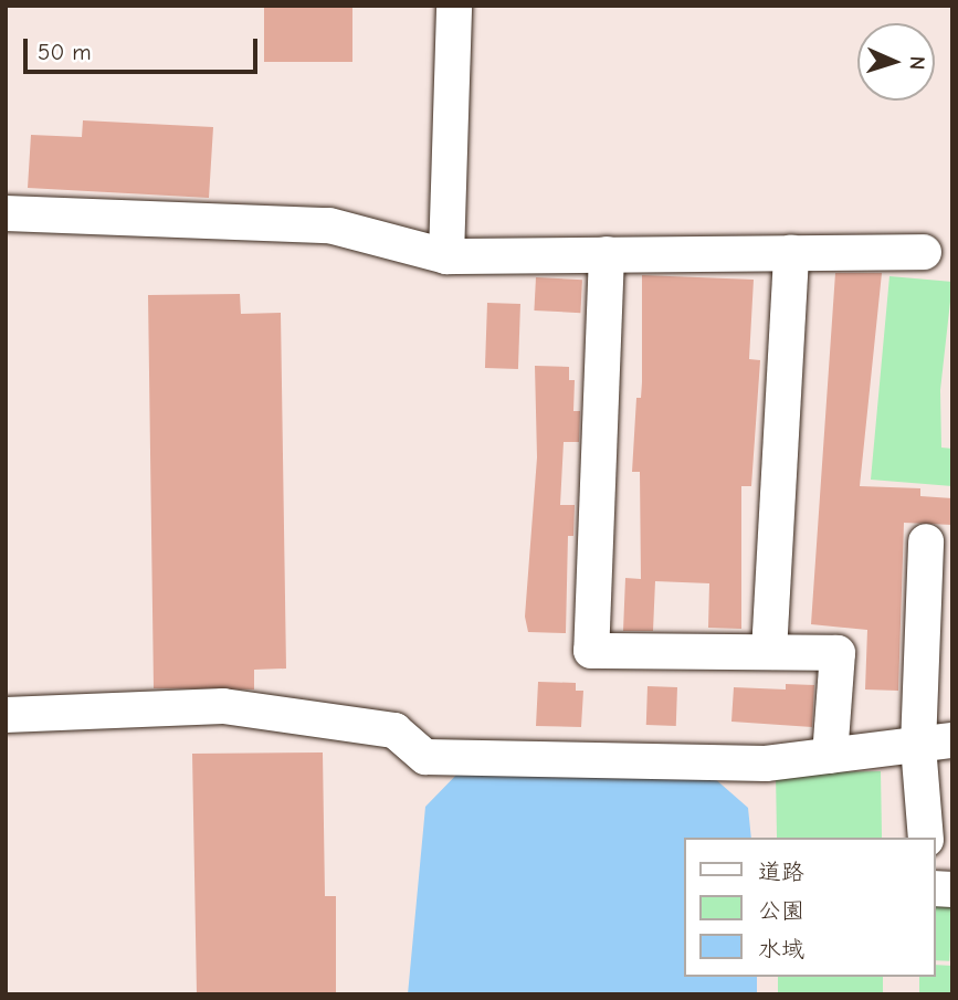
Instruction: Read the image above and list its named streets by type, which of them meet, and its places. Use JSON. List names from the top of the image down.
{
  "legend": ["道路", "公園", "水域"],
  "scale_bar": "50 m",
  "north": "right"
}
